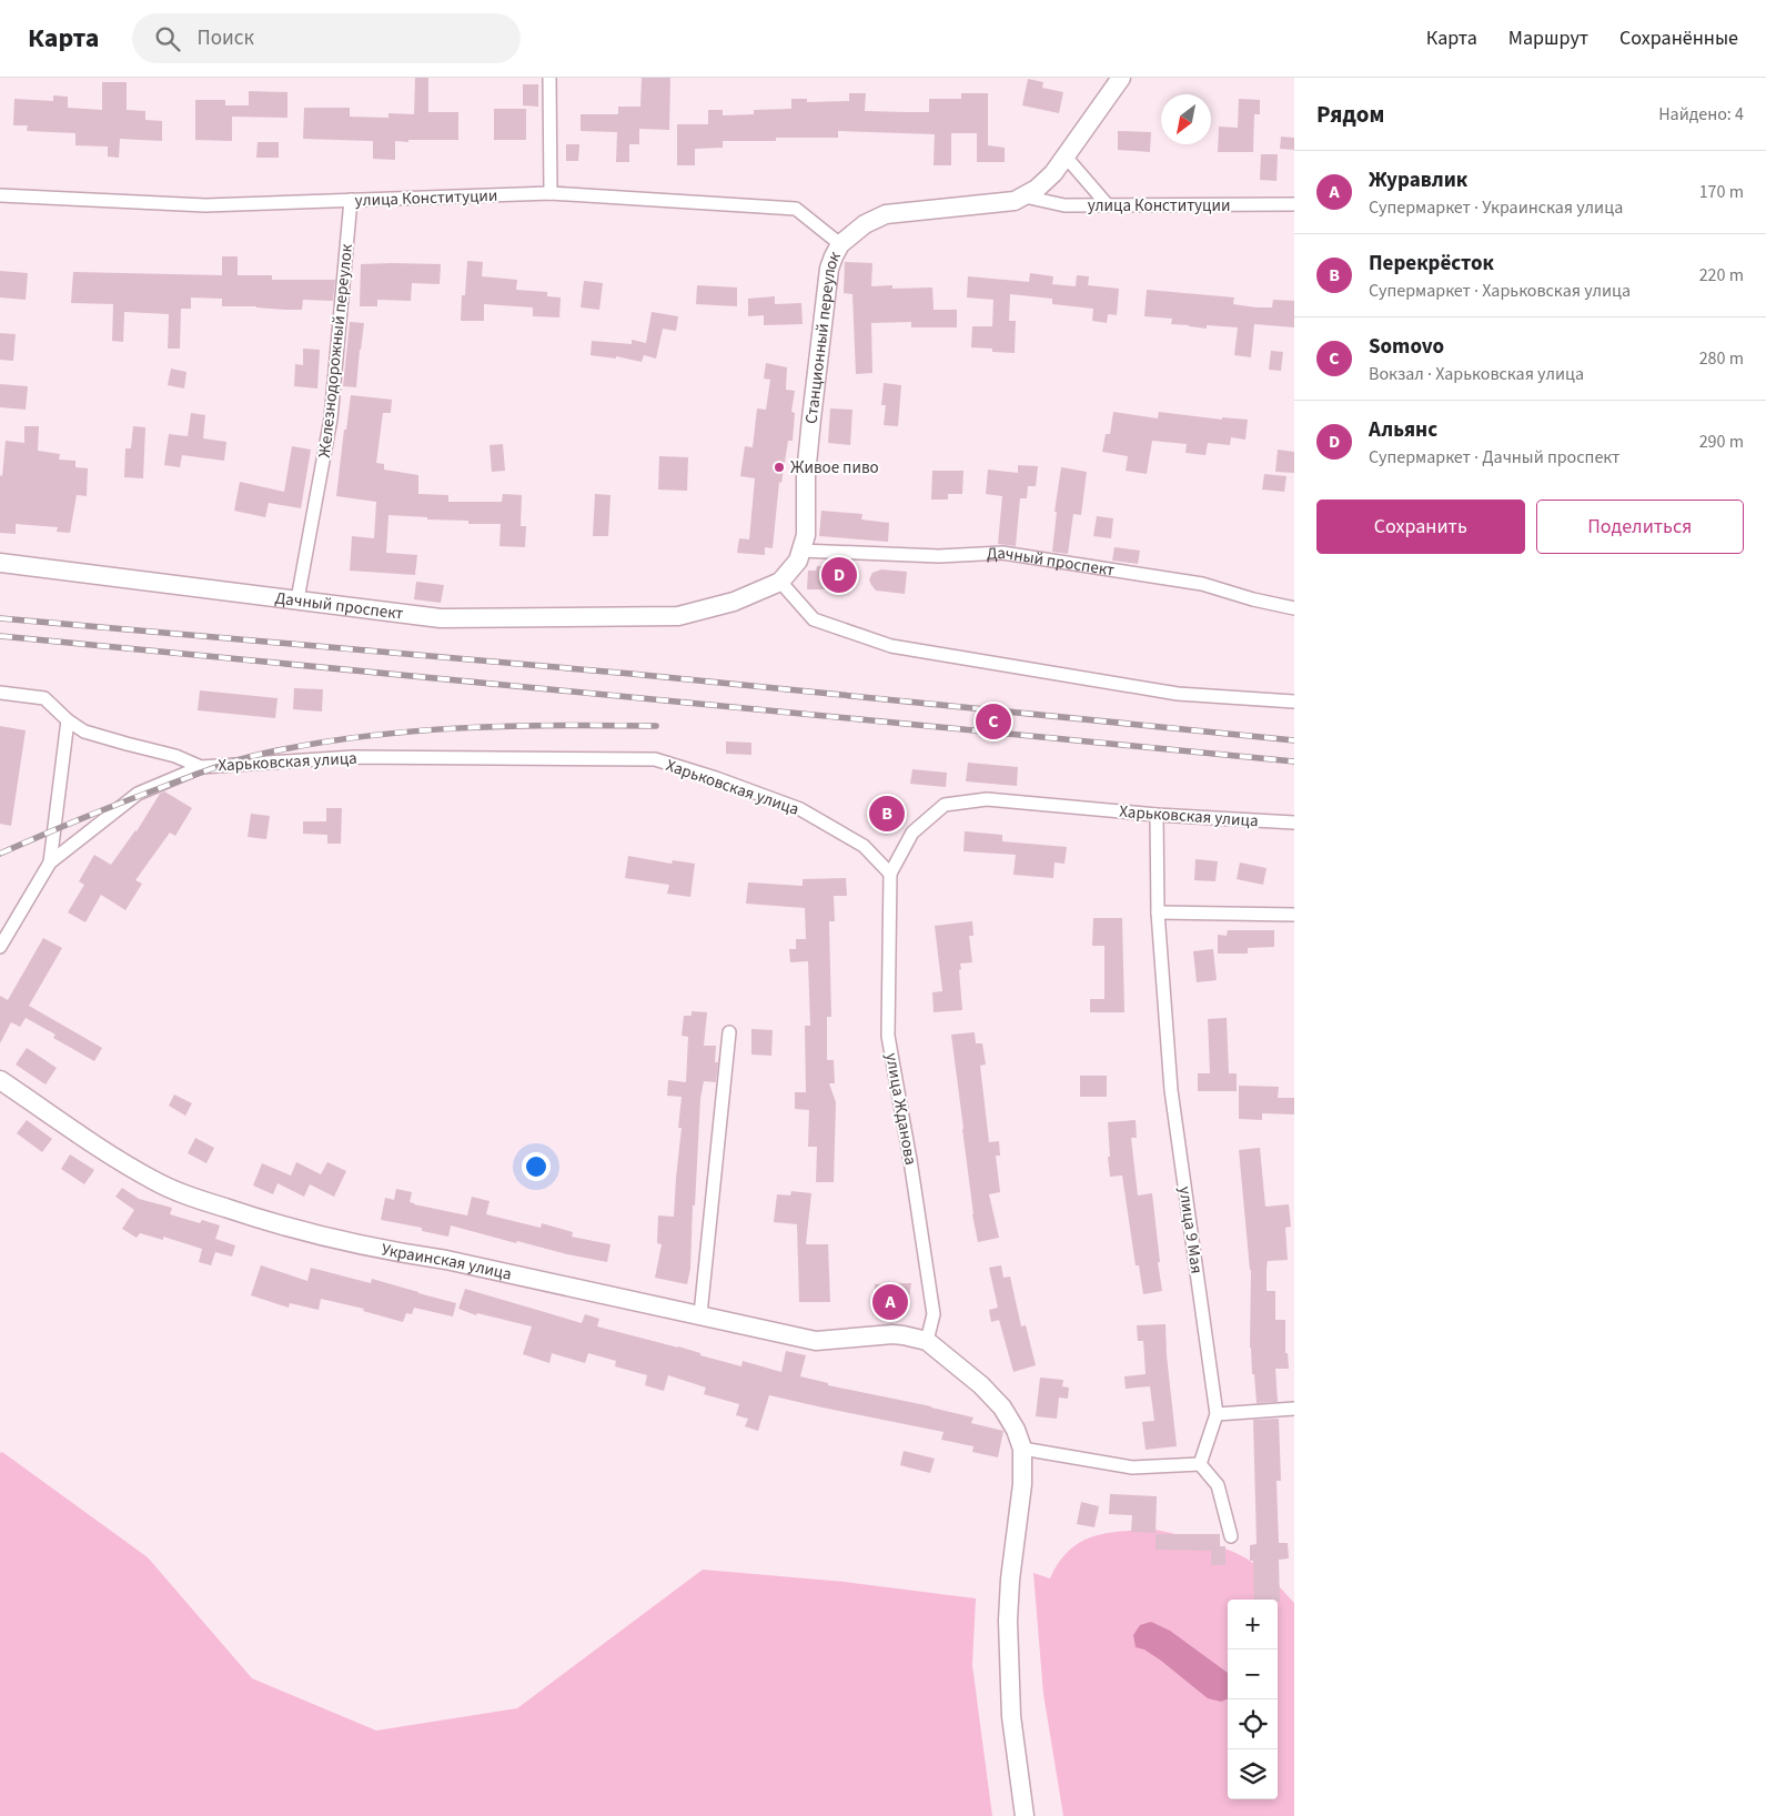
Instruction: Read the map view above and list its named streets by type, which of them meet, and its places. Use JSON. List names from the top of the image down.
{
  "streets": {
    "street": [
      "улица Конституции",
      "Станционный переулок",
      "Железнодорожный переулок",
      "Дачный проспект",
      "Харьковская улица",
      "улица Жданова",
      "улица 9 Мая",
      "Украинская улица"
    ]
  },
  "crossings": [
    ["улица Конституции", "Станционный переулок"],
    ["улица Конституции", "Железнодорожный переулок"],
    ["Станционный переулок", "Дачный проспект"],
    ["Железнодорожный переулок", "Дачный проспект"],
    ["Харьковская улица", "улица Жданова"],
    ["Харьковская улица", "улица 9 Мая"],
    ["улица Жданова", "Украинская улица"]
  ],
  "places": ["Живое пиво"],
  "north": "bottom left",
  "page": {
    "header": "Карта",
    "search": "Поиск",
    "nav": ["Карта", "Маршрут", "Сохранённые"],
    "heading": ["Рядом", "Найдено: 4"],
    "list": [
      {
        "mark": "A",
        "name": "Журавлик",
        "note": "Супермаркет · Украинская улица",
        "value": "170 m"
      },
      {
        "mark": "B",
        "name": "Перекрёсток",
        "note": "Супермаркет · Харьковская улица",
        "value": "220 m"
      },
      {
        "mark": "C",
        "name": "Somovo",
        "note": "Вокзал · Харьковская улица",
        "value": "280 m"
      },
      {
        "mark": "D",
        "name": "Альянс",
        "note": "Супермаркет · Дачный проспект",
        "value": "290 m"
      }
    ],
    "buttons": ["Сохранить", "Поделиться"],
    "pins": [
      "D",
      "C",
      "B",
      "A"
    ],
    "map_buttons": ["+", "−"]
  }
}
